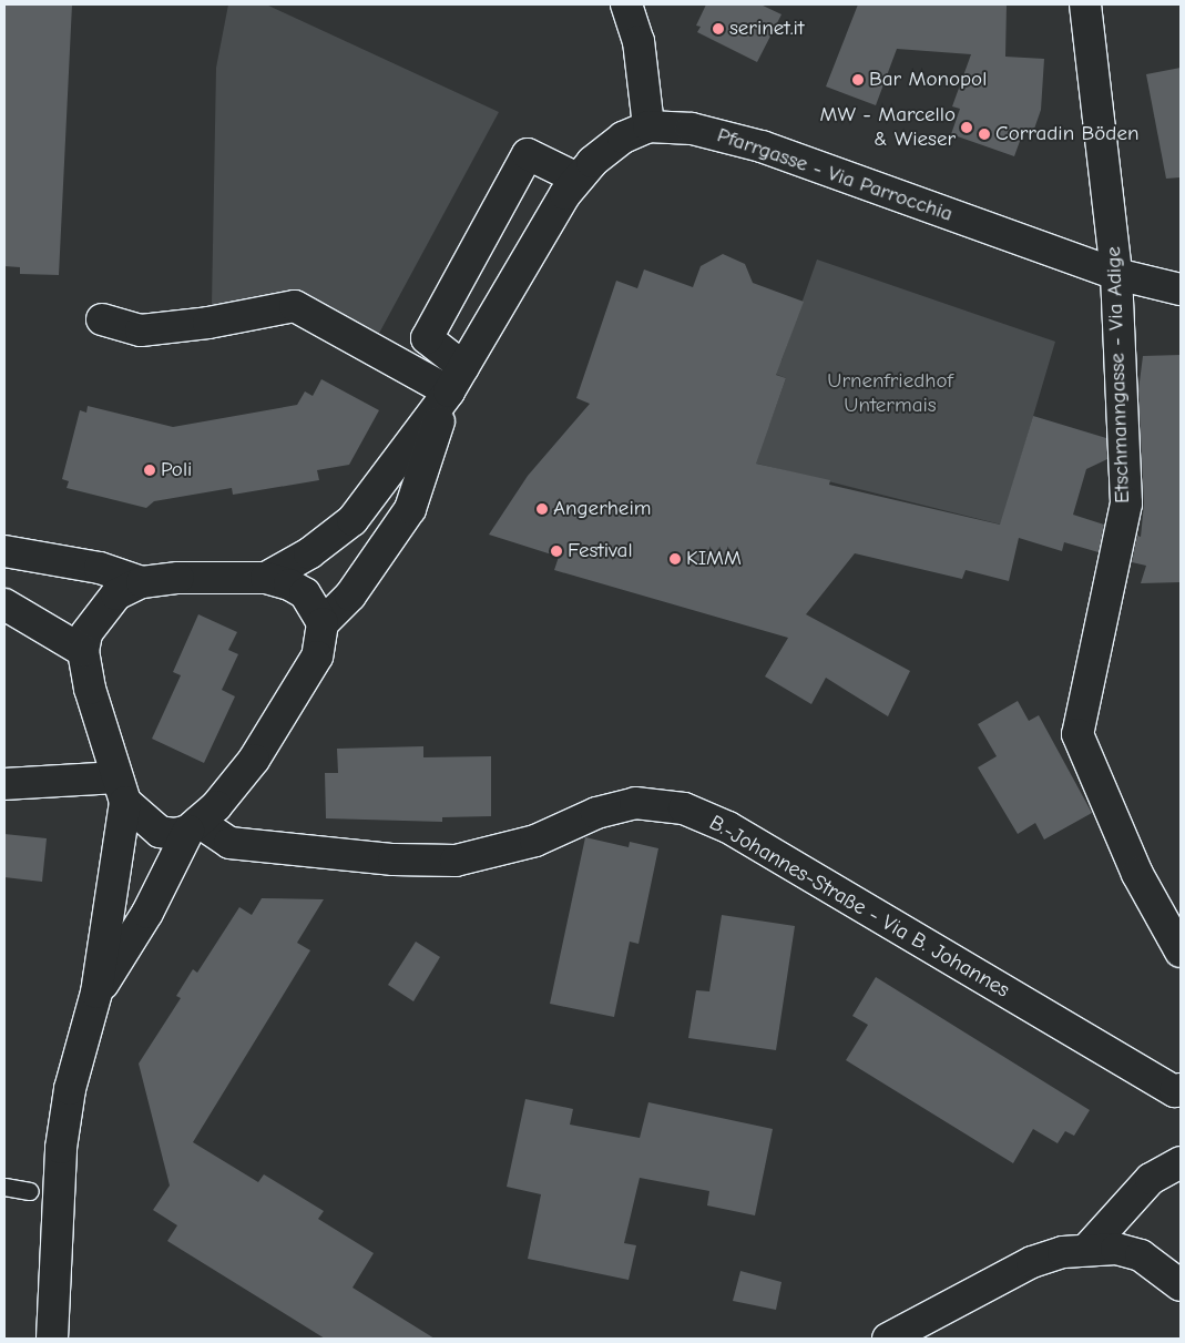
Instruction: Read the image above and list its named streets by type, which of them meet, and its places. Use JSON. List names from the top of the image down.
{
  "streets": {
    "street": ["Pfarrgasse - Via Parrocchia", "Etschmanngasse - Via Adige", "B.-Johannes-Straße - Via B. Johannes"]
  },
  "crossings": [
    ["Pfarrgasse - Via Parrocchia", "Etschmanngasse - Via Adige"]
  ],
  "parks": ["Urnenfriedhof Untermais"],
  "places": [
    "serinet.it",
    "Bar Monopol",
    "MW - Marcello & Wieser",
    "Corradin Böden",
    "Poli",
    "Angerheim",
    "Festival",
    "KIMM"
  ]
}
